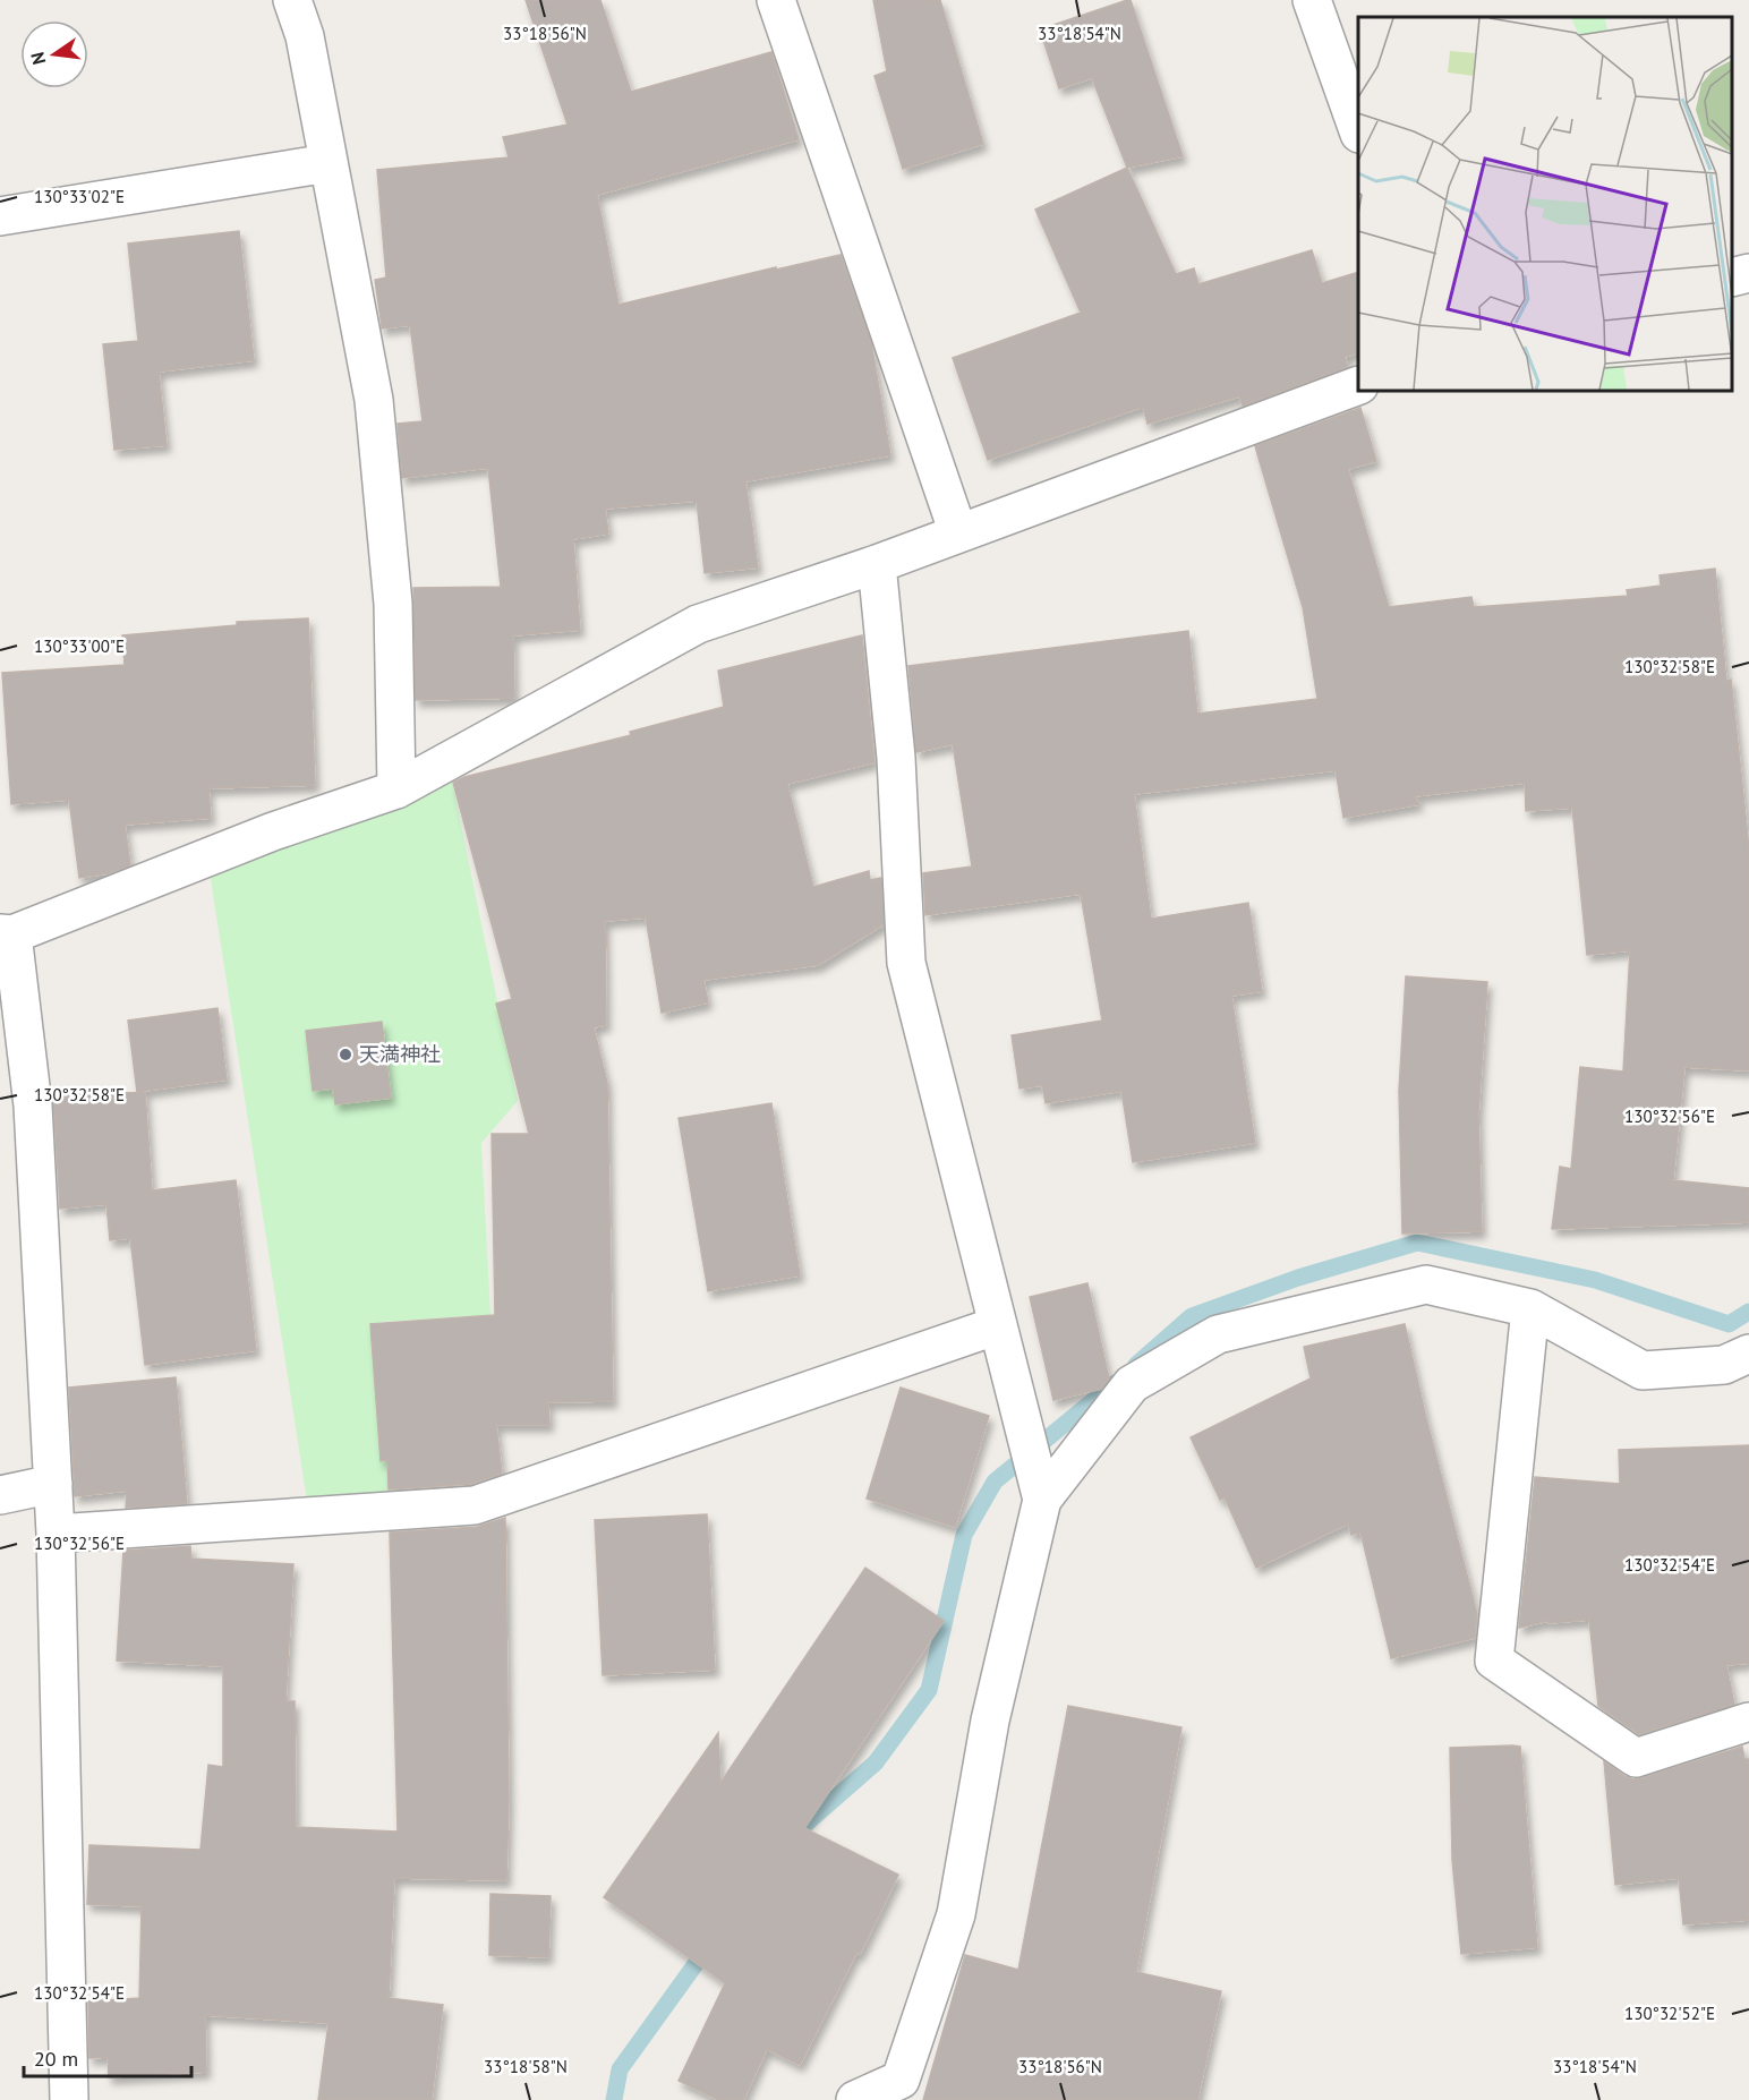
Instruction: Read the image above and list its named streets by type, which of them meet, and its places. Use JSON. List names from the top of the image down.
{
  "places": ["天満神社"],
  "scale_bar": "20 m",
  "north": "left",
  "coordinates": [
    "33°18'56\"N",
    "33°18'54\"N",
    "130°33'02\"E",
    "130°33'00\"E",
    "130°32'58\"E",
    "130°32'56\"E",
    "130°32'54\"E",
    "130°32'52\"E",
    "33°18'58\"N"
  ]
}
